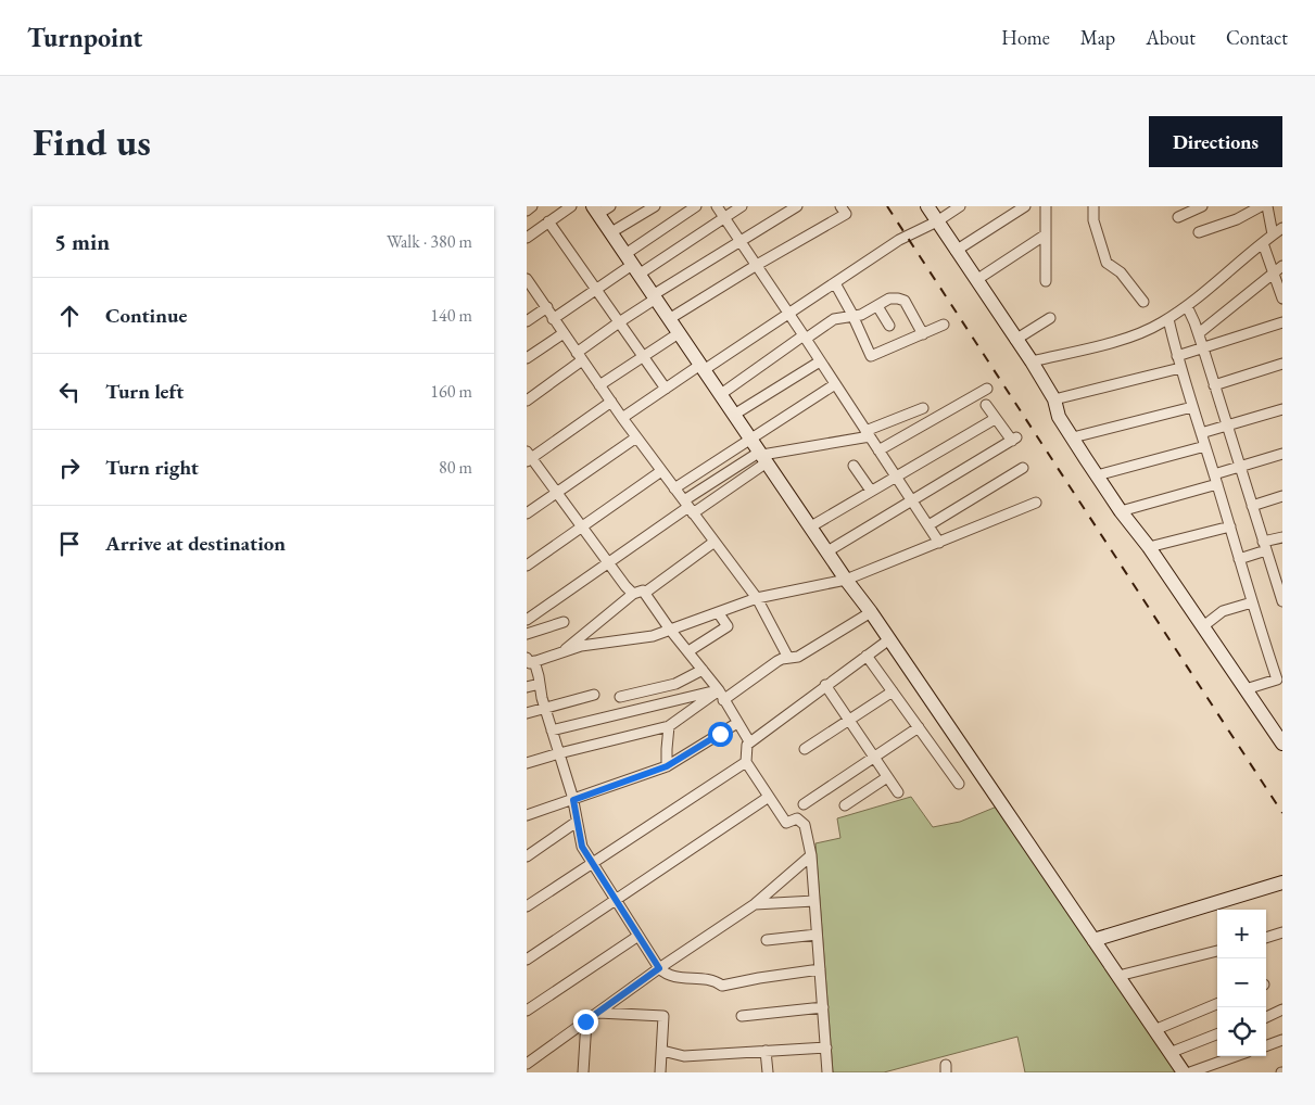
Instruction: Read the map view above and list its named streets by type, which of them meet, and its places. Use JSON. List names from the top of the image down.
{
  "page": {
    "header": "Turnpoint",
    "nav": [
      "Home",
      "Map",
      "About",
      "Contact"
    ],
    "buttons": "Directions",
    "title": "Find us",
    "heading": ["5 min", "Walk · 380 m"],
    "list": [
      ["Continue", "140 m"],
      ["Turn left", "160 m"],
      ["Turn right", "80 m"],
      "Arrive at destination"
    ],
    "map_buttons": ["+", "−"]
  }
}
